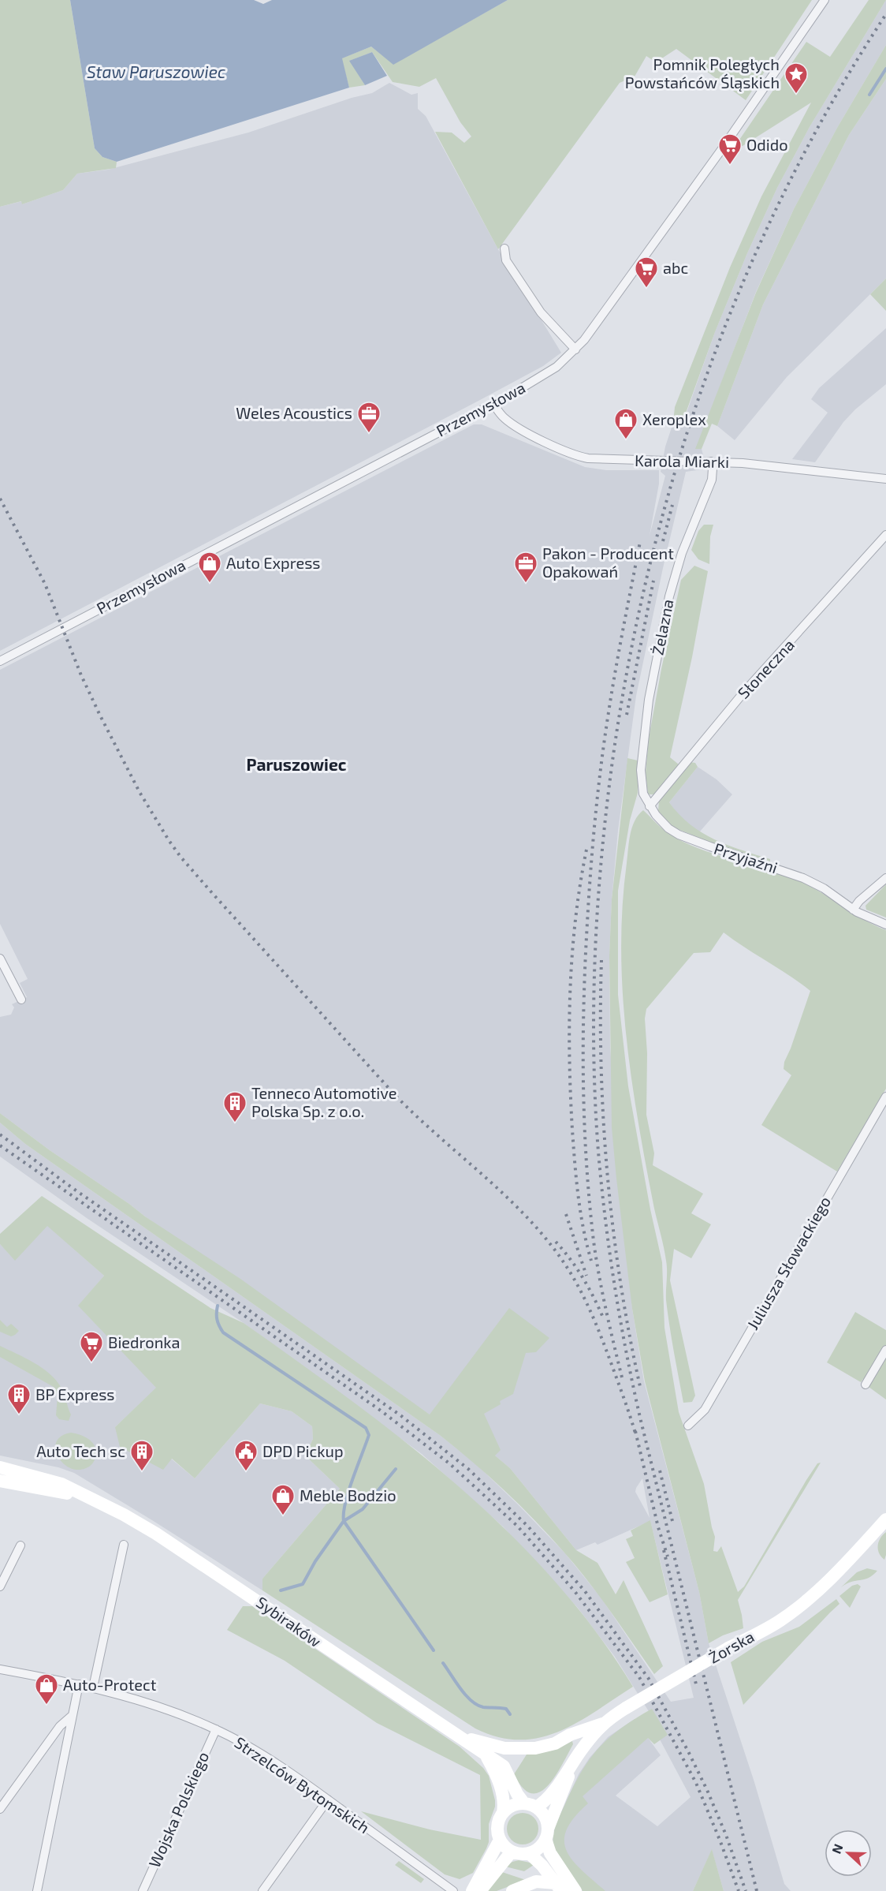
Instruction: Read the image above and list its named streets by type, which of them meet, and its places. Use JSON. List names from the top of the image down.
{
  "streets": {
    "main road": ["Sybiraków", "Żorska"],
    "street": [
      "Przemysłowa",
      "Karola Miarki",
      "Żelazna",
      "Słoneczna",
      "Przyjaźni",
      "Juliusza Słowackiego",
      "Strzelców Bytomskich",
      "Wojska Polskiego"
    ]
  },
  "crossings": [
    ["Przemysłowa", "Karola Miarki"],
    ["Karola Miarki", "Żelazna"],
    ["Żelazna", "Słoneczna"],
    ["Żelazna", "Przyjaźni"],
    ["Słoneczna", "Przyjaźni"],
    ["Sybiraków", "Żorska"],
    ["Strzelców Bytomskich", "Wojska Polskiego"]
  ],
  "districts": ["Paruszowiec"],
  "water": ["Staw Paruszowiec"],
  "places": {
    "place": ["Pomnik Poległych Powstańców Śląskich"],
    "supermarket": ["Odido", "abc", "Biedronka"],
    "office": ["Weles Acoustics", "Pakon - Producent Opakowań"],
    "shop": [
      "Xeroplex",
      "Auto Express",
      "Meble Bodzio",
      "Auto-Protect"
    ],
    "building": ["Tenneco Automotive Polska Sp. z o.o.", "BP Express", "Auto Tech sc"],
    "public building": ["DPD Pickup"]
  },
  "north": "left"
}
